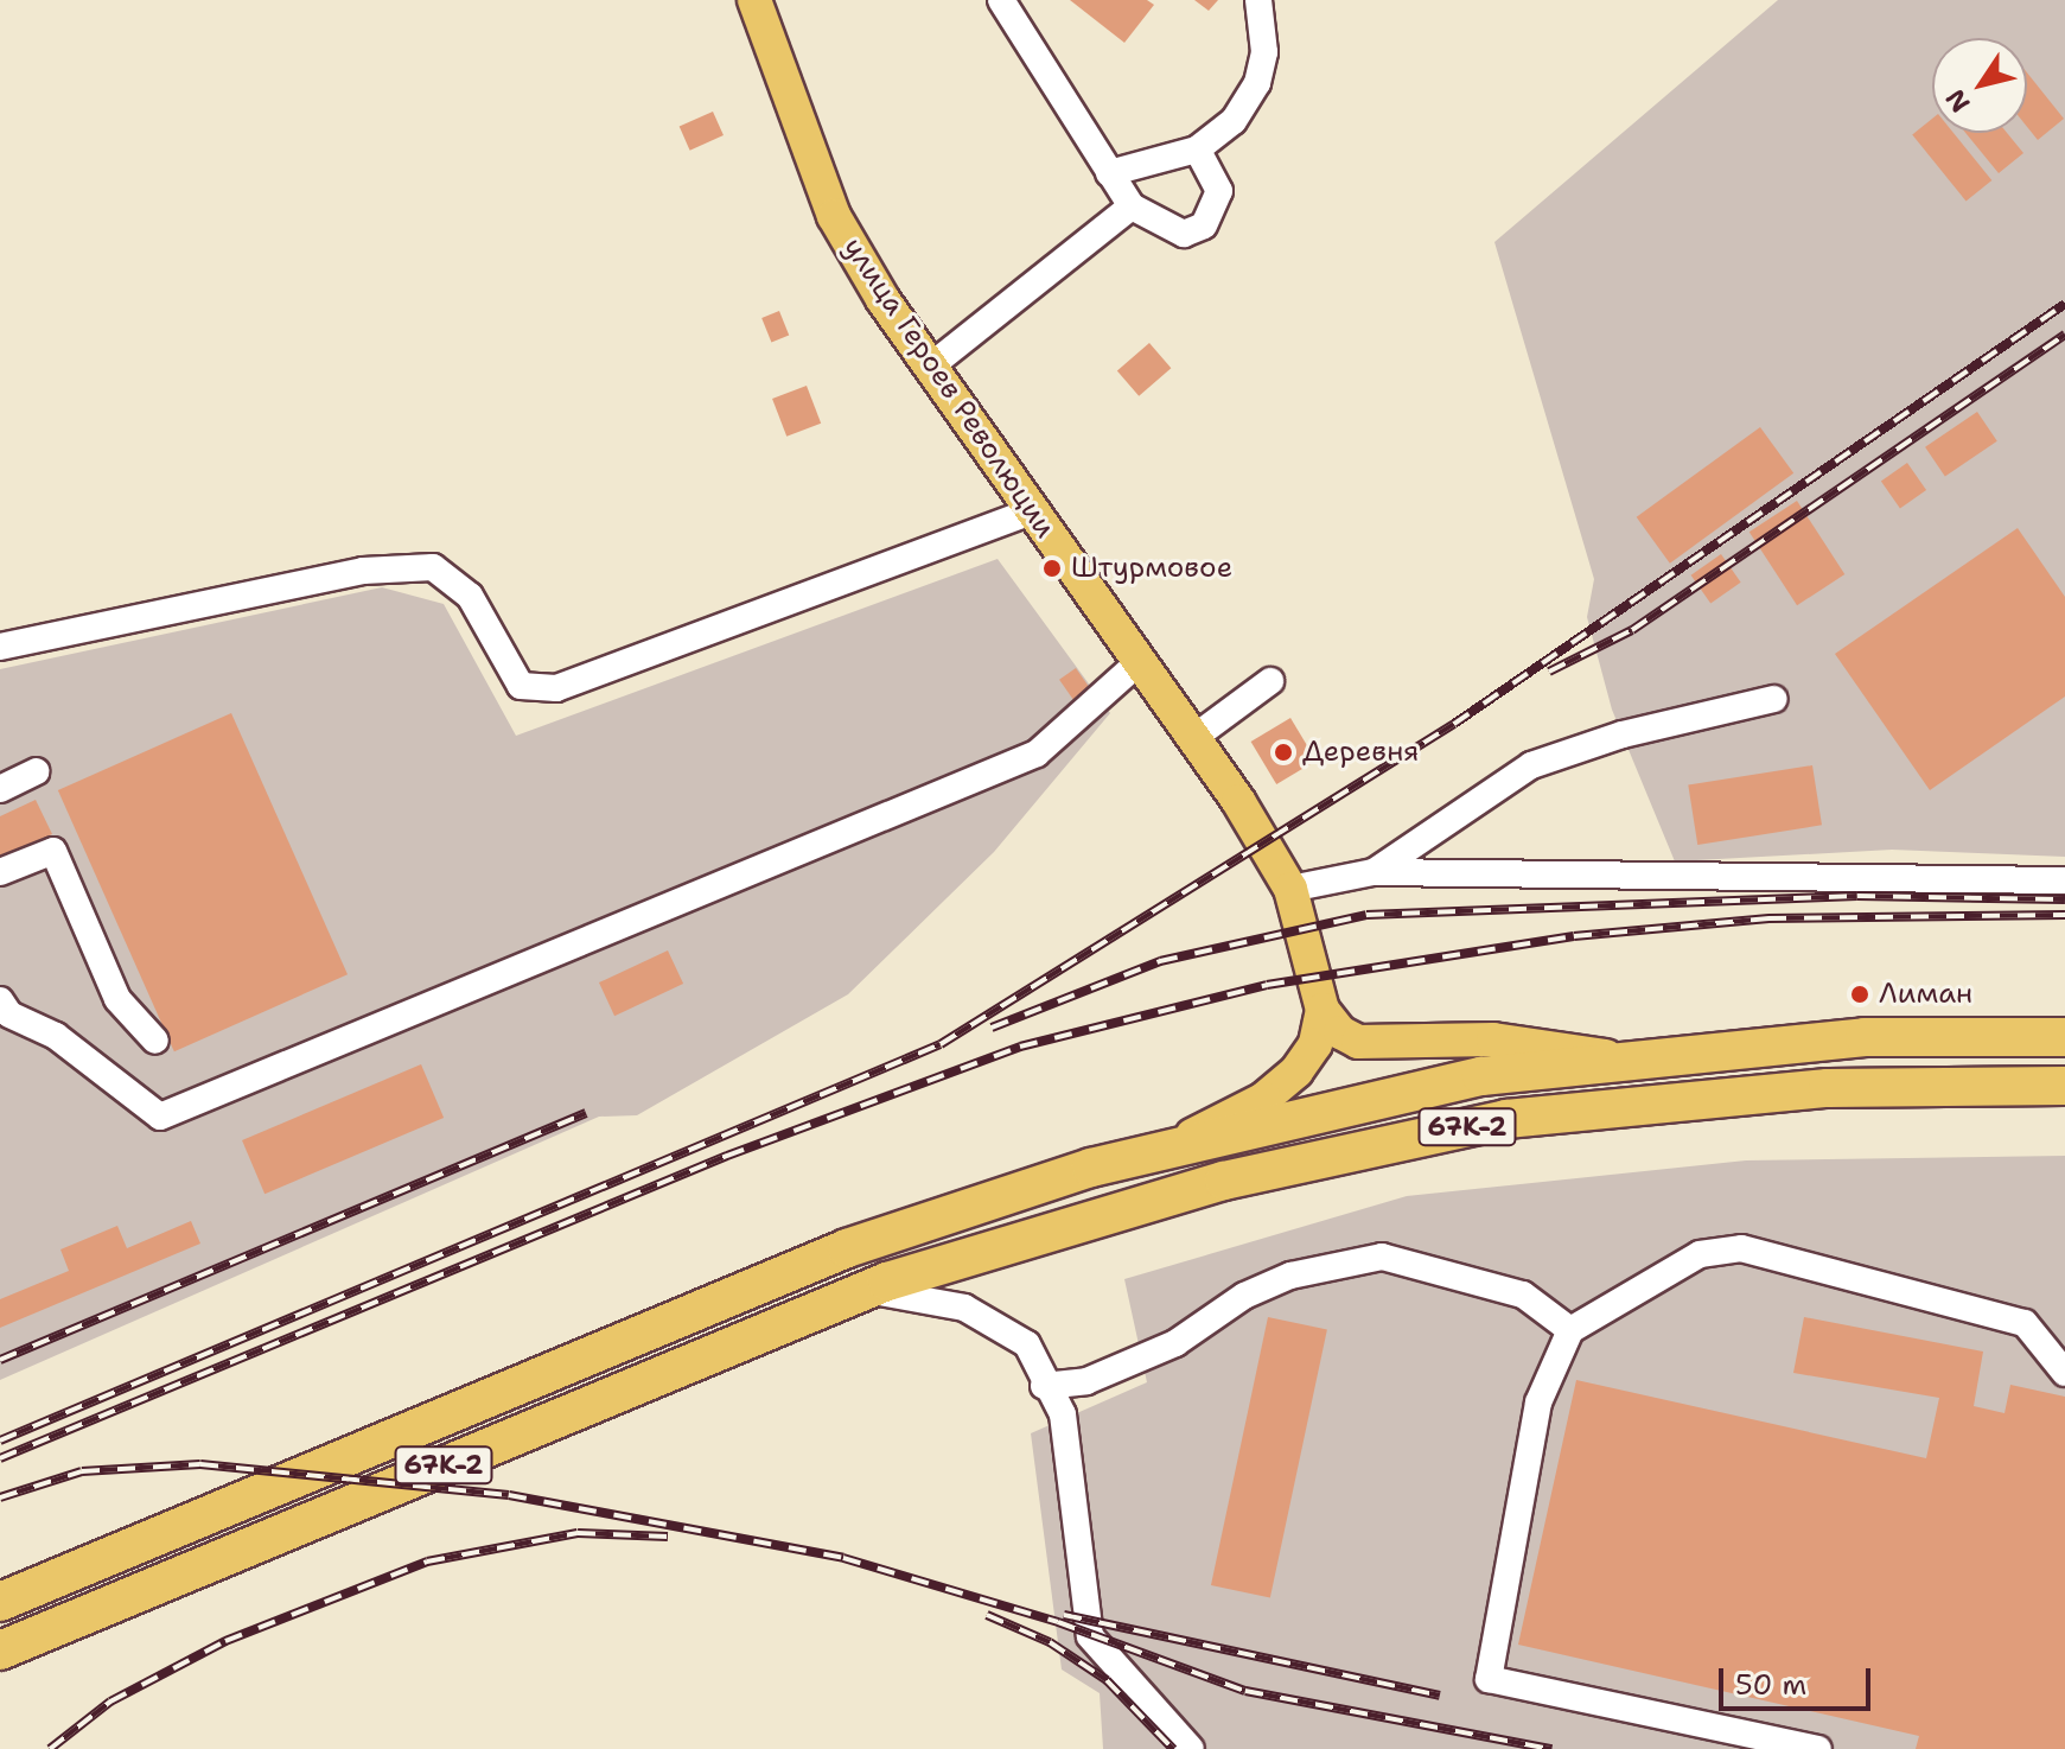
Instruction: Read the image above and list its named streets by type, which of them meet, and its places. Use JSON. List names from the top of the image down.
{
  "streets": {
    "highway": ["67К-2"],
    "main road": ["улица Героев Революции"]
  },
  "places": ["Штурмовое", "Деревня", "Лиман"],
  "scale_bar": "50 m",
  "north": "bottom left"
}
